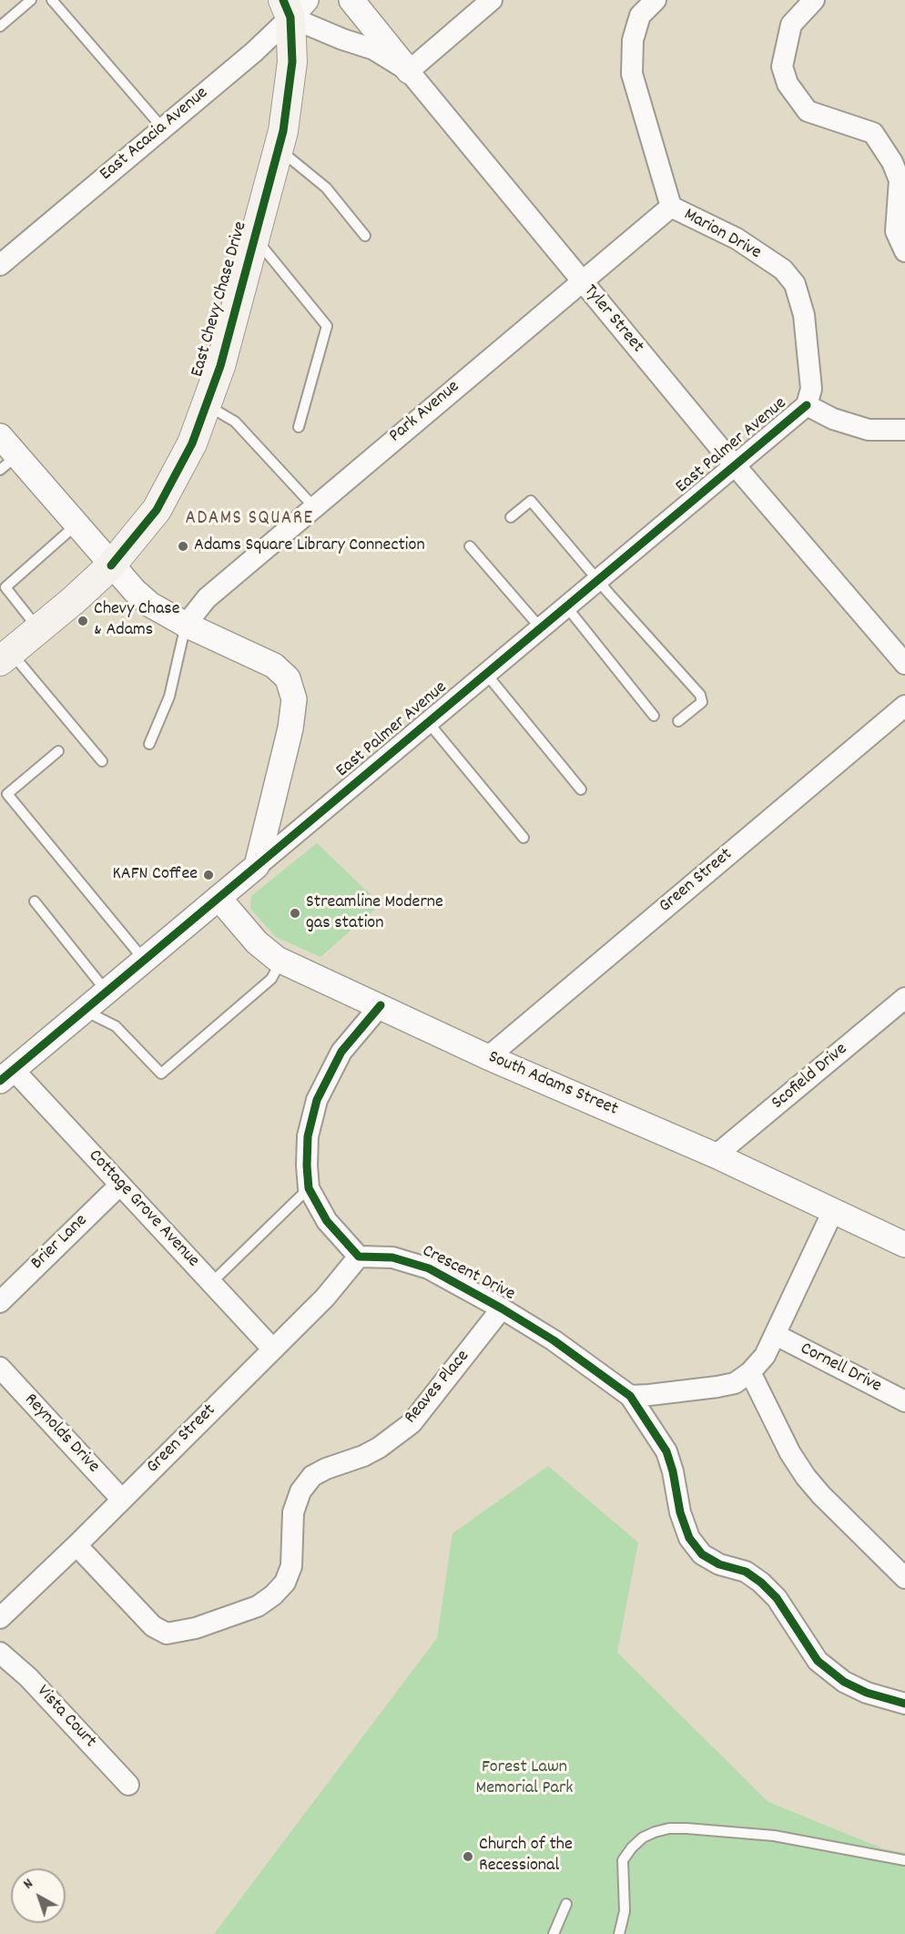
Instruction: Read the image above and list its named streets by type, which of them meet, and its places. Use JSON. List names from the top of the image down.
{
  "streets": {
    "main road": ["East Chevy Chase Drive"],
    "street": [
      "East Acacia Avenue",
      "Marion Drive",
      "Tyler Street",
      "Park Avenue",
      "East Palmer Avenue",
      "Green Street",
      "Scofield Drive",
      "South Adams Street",
      "Cottage Grove Avenue",
      "Brier Lane",
      "Crescent Drive",
      "Cornell Drive",
      "Reaves Place",
      "Reynolds Drive",
      "Vista Court"
    ]
  },
  "crossings": [
    ["East Acacia Avenue", "East Chevy Chase Drive"],
    ["East Acacia Avenue", "Tyler Street"],
    ["Marion Drive", "Park Avenue"],
    ["Marion Drive", "East Palmer Avenue"],
    ["East Chevy Chase Drive", "Tyler Street"],
    ["Tyler Street", "Park Avenue"],
    ["Tyler Street", "East Palmer Avenue"],
    ["East Palmer Avenue", "South Adams Street"],
    ["East Palmer Avenue", "Cottage Grove Avenue"],
    ["Green Street", "South Adams Street"],
    ["Green Street", "Cottage Grove Avenue"],
    ["Green Street", "Crescent Drive"],
    ["Green Street", "Reaves Place"],
    ["Green Street", "Reynolds Drive"],
    ["Scofield Drive", "South Adams Street"],
    ["Cottage Grove Avenue", "Brier Lane"],
    ["Crescent Drive", "Reaves Place"]
  ],
  "districts": ["ADAMS SQUARE"],
  "parks": ["Forest Lawn Memorial Park"],
  "places": [
    "Adams Square Library Connection",
    "Chevy Chase & Adams",
    "KAFN Coffee",
    "Streamline Moderne gas station",
    "Church of the Recessional"
  ],
  "north": "top left"
}
